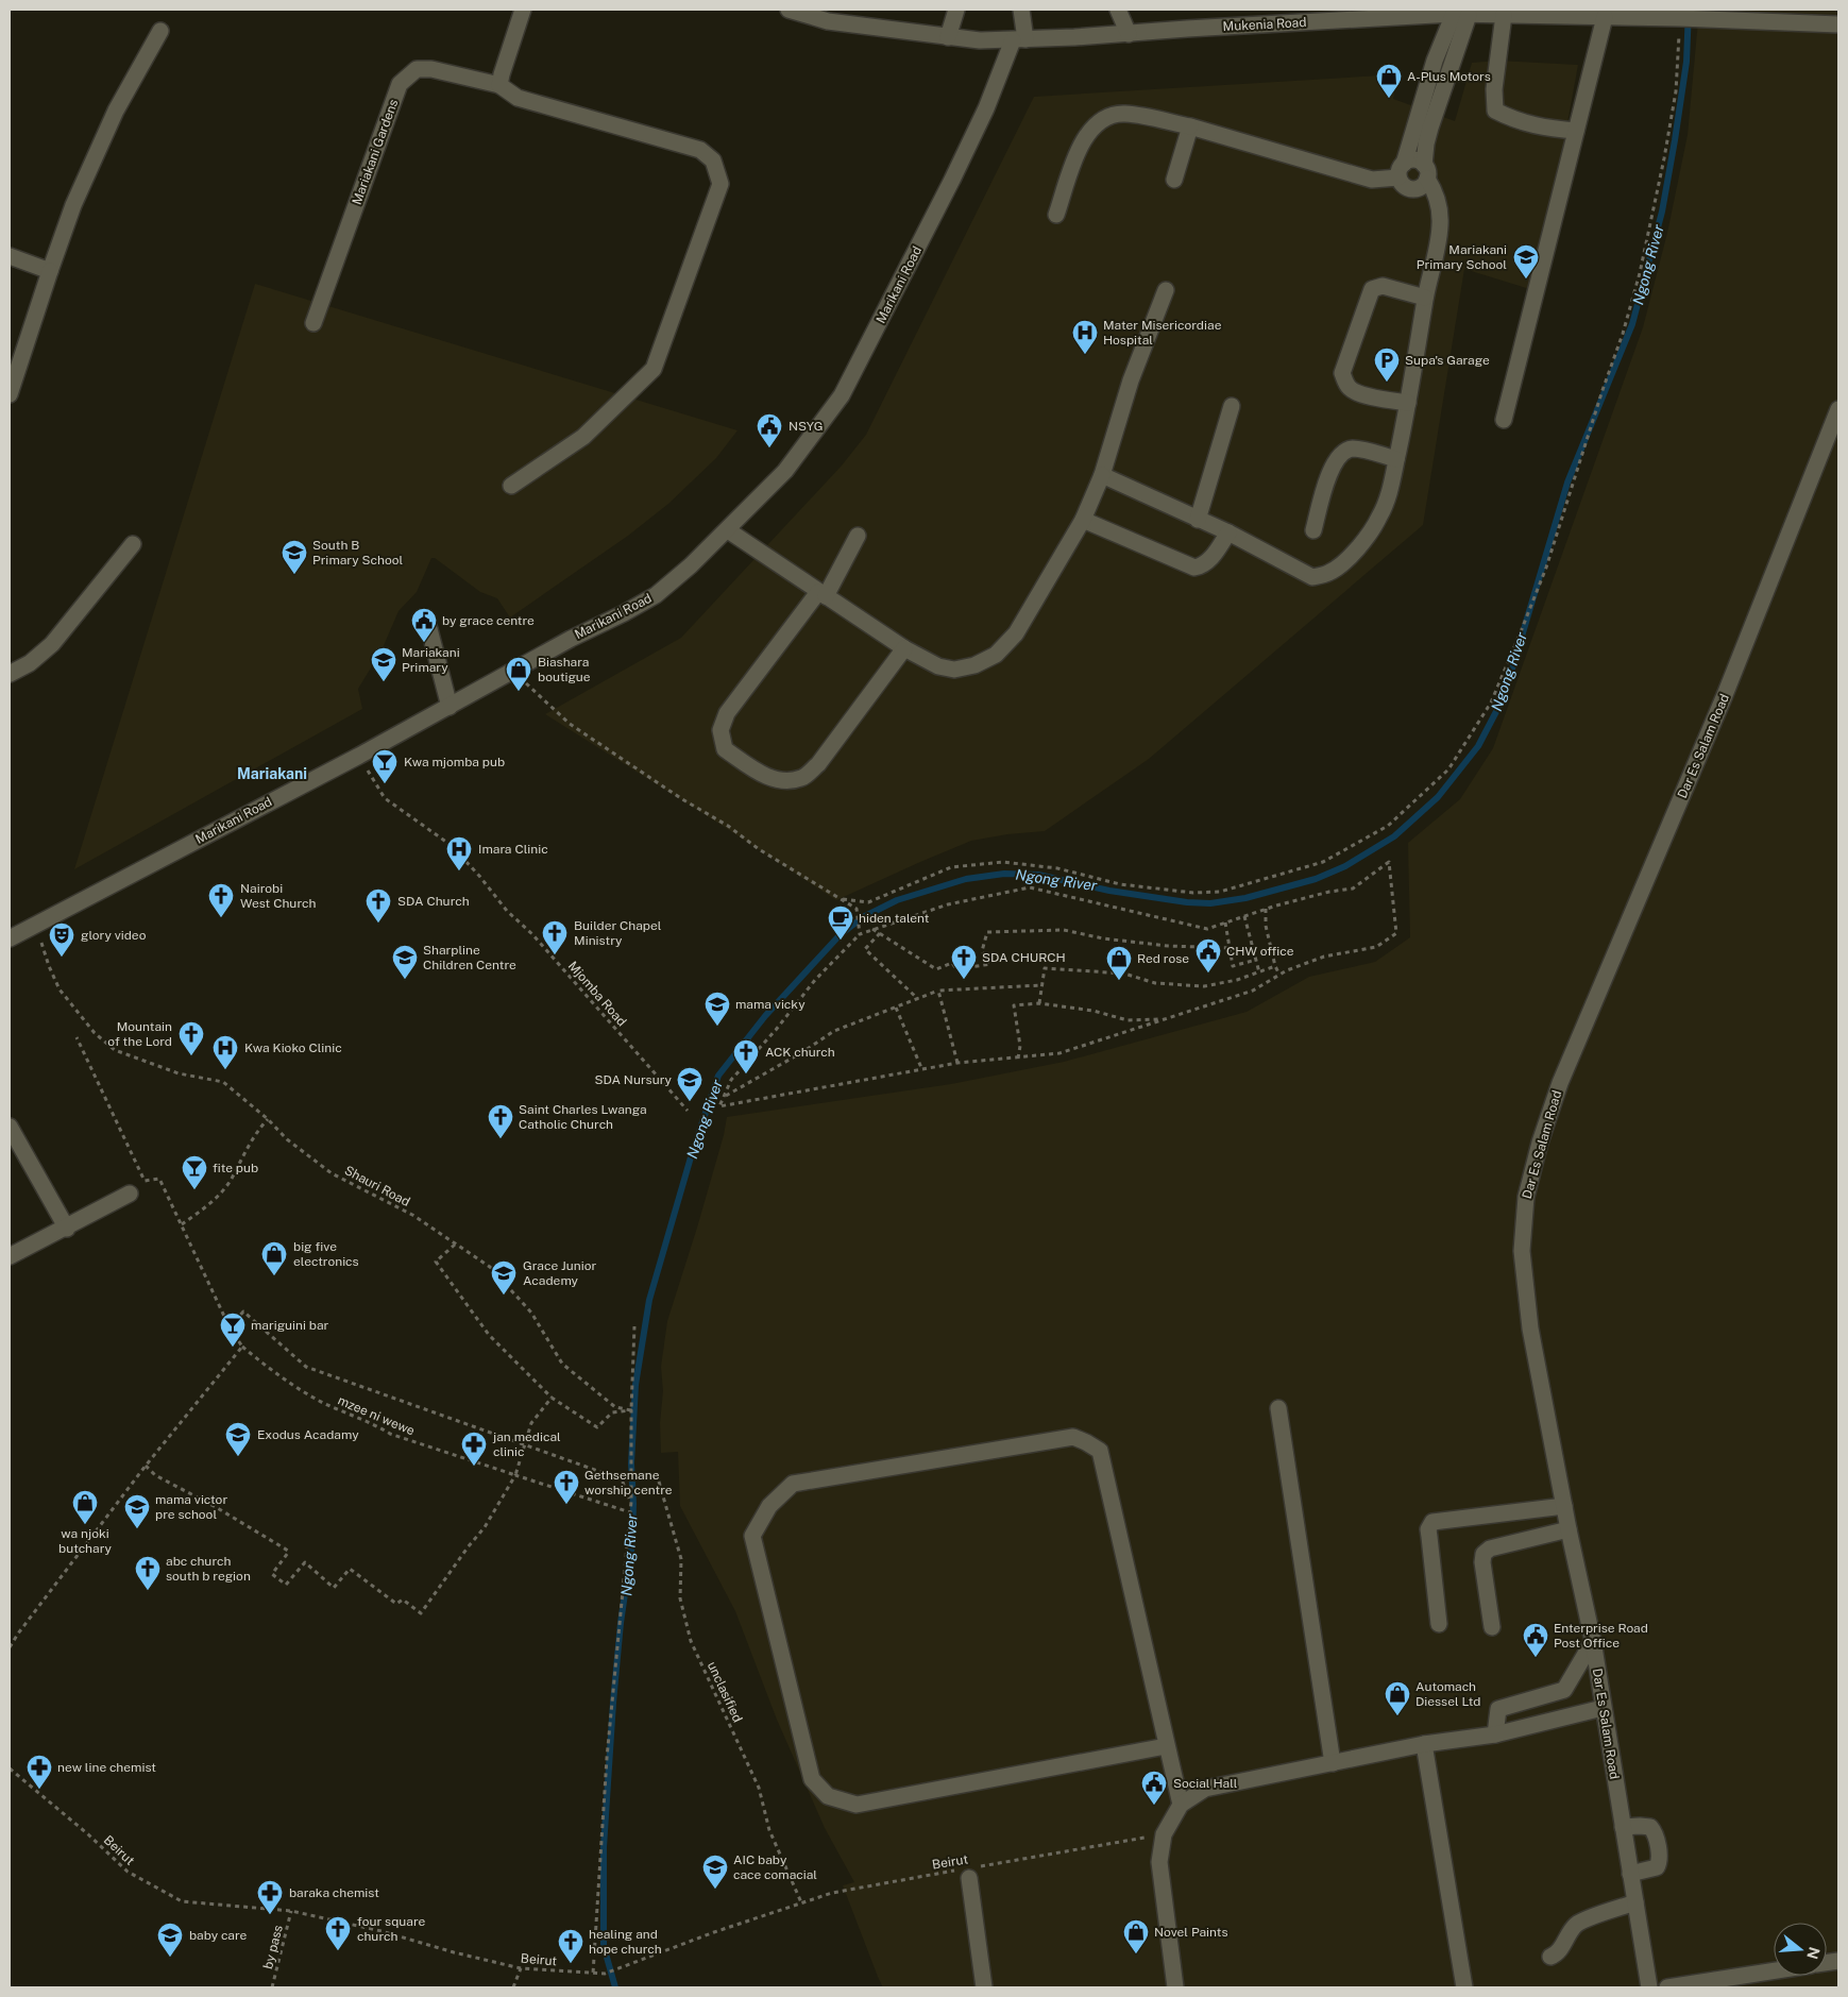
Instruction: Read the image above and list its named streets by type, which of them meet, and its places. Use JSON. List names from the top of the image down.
{
  "streets": {
    "street": [
      "Mukenia Road",
      "Mariakani Gardens",
      "Marikani Road",
      "Dar Es Salam Road"
    ],
    "path": [
      "Mjomba Road",
      "Shauri Road",
      "mzee ni wewe",
      "unclasified",
      "Beirut",
      "by pass"
    ]
  },
  "crossings": [
    ["Mukenia Road", "Marikani Road"],
    ["Marikani Road", "Mjomba Road"],
    ["unclasified", "Beirut"],
    ["Beirut", "by pass"]
  ],
  "districts": ["Mariakani"],
  "water": ["Ngong River"],
  "places": {
    "shop": [
      "A-Plus Motors",
      "Biashara boutigue",
      "Red rose",
      "big five electronics",
      "wa njoki butchary",
      "Automach Diessel Ltd",
      "Novel Paints"
    ],
    "school or university": [
      "Mariakani Primary School",
      "South B Primary School",
      "Mariakani Primary",
      "Sharpline Children Centre",
      "mama vicky",
      "SDA Nursury",
      "Grace Junior Academy",
      "Exodus Acadamy",
      "mama victor pre school",
      "AIC baby cace comacial",
      "baby care"
    ],
    "hospital": ["Mater Misericordiae Hospital", "Imara Clinic", "Kwa Kioko Clinic"],
    "parking": ["Supa's Garage"],
    "public building": [
      "NSYG",
      "by grace centre",
      "CHW office",
      "Enterprise Road Post Office",
      "Social Hall"
    ],
    "bar": ["Kwa mjomba pub", "fite pub", "mariguini bar"],
    "church": [
      "Nairobi West Church",
      "SDA Church",
      "Builder Chapel Ministry",
      "SDA CHURCH",
      "Mountain of the Lord",
      "ACK church",
      "Saint Charles Lwanga Catholic Church",
      "Gethsemane worship centre",
      "abc church south b region",
      "four square church",
      "healing and hope church"
    ],
    "cafe": ["hiden talent"],
    "theatre": ["glory video"],
    "pharmacy": ["jan medical clinic", "new line chemist", "baraka chemist"]
  },
  "north": "right"
}
